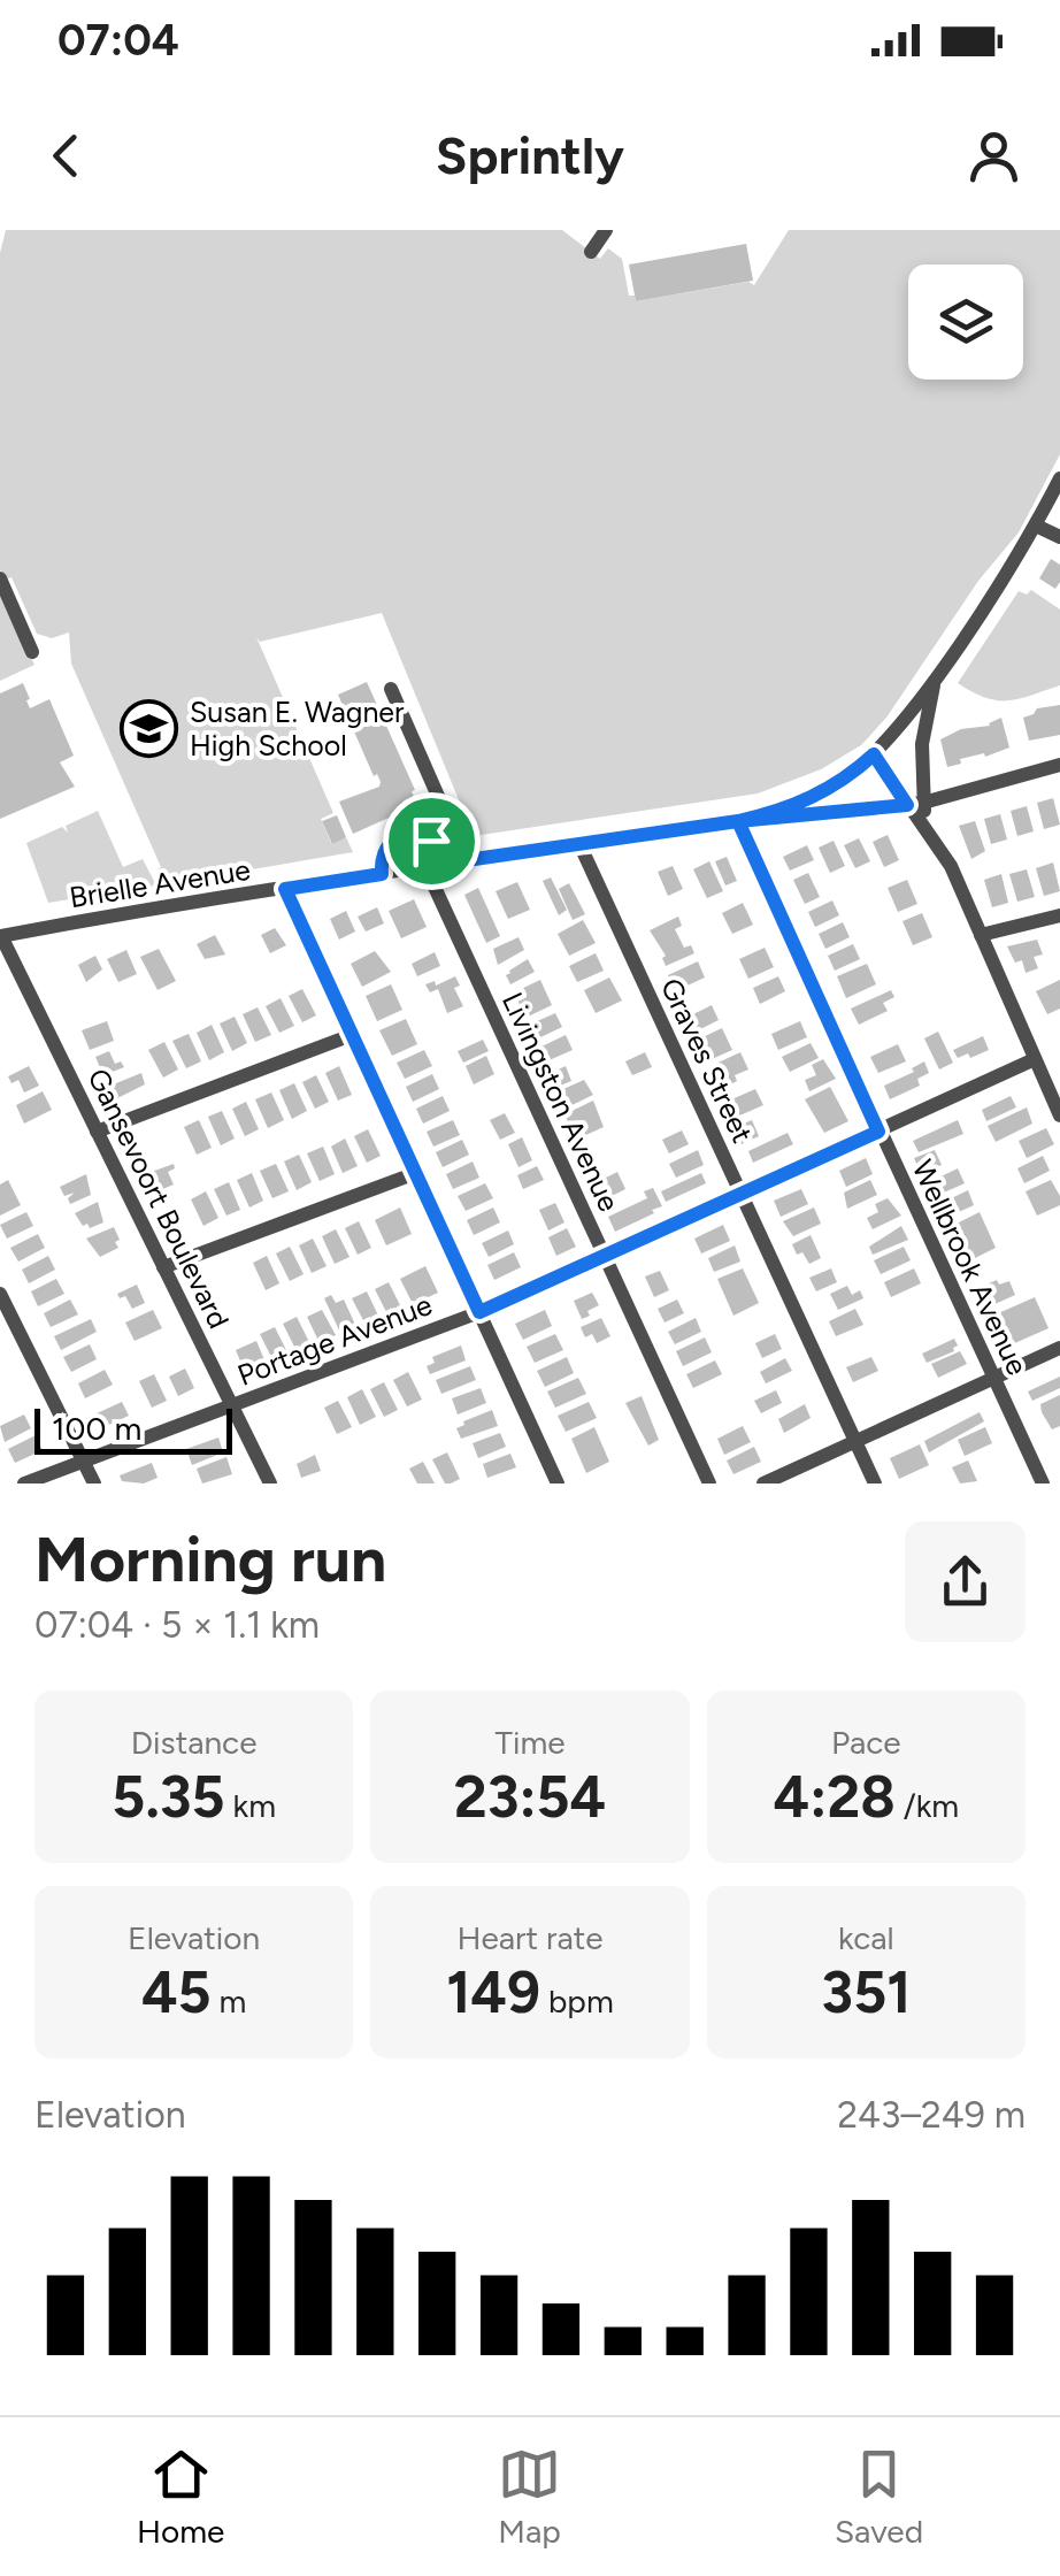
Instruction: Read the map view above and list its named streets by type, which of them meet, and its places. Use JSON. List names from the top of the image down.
{
  "streets": {
    "street": [
      "Brielle Avenue",
      "Graves Street",
      "Livingston Avenue",
      "Gansevoort Boulevard",
      "Wellbrook Avenue",
      "Portage Avenue"
    ]
  },
  "crossings": [
    ["Brielle Avenue", "Graves Street"],
    ["Brielle Avenue", "Livingston Avenue"],
    ["Brielle Avenue", "Gansevoort Boulevard"],
    ["Brielle Avenue", "Wellbrook Avenue"],
    ["Graves Street", "Portage Avenue"],
    ["Livingston Avenue", "Portage Avenue"],
    ["Gansevoort Boulevard", "Portage Avenue"],
    ["Wellbrook Avenue", "Portage Avenue"]
  ],
  "places": {
    "school or university": ["Susan E. Wagner High School"]
  },
  "scale_bar": "100 m",
  "page": {
    "status": "07:04",
    "header": "Sprintly",
    "scale": "100 m",
    "heading": ["Morning run", "07:04 · 5 × 1.1 km"],
    "stats": [
      ["Distance", "5.35 km"],
      ["Time", "23:54"],
      ["Pace", "4:28 /km"],
      ["Elevation", "45 m"],
      ["Heart rate", "149 bpm"],
      ["kcal", "351"]
    ],
    "chart": ["Elevation", "243–249 m"],
    "tabs": ["Home", "Map", "Saved"]
  }
}
